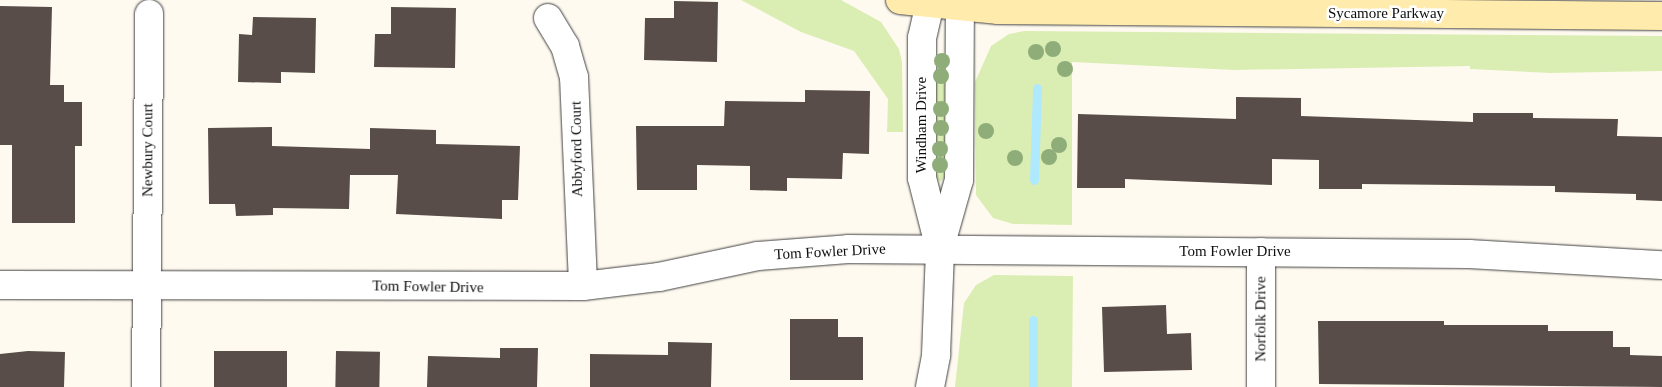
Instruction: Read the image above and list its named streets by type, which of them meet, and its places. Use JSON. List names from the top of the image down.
{
  "streets": {
    "main road": ["Sycamore Parkway"],
    "street": [
      "Windham Drive",
      "Abbyford Court",
      "Newbury Court",
      "Tom Fowler Drive",
      "Norfolk Drive"
    ]
  },
  "crossings": [
    ["Sycamore Parkway", "Windham Drive"],
    ["Windham Drive", "Tom Fowler Drive"],
    ["Abbyford Court", "Tom Fowler Drive"],
    ["Newbury Court", "Tom Fowler Drive"],
    ["Tom Fowler Drive", "Norfolk Drive"]
  ]
}
